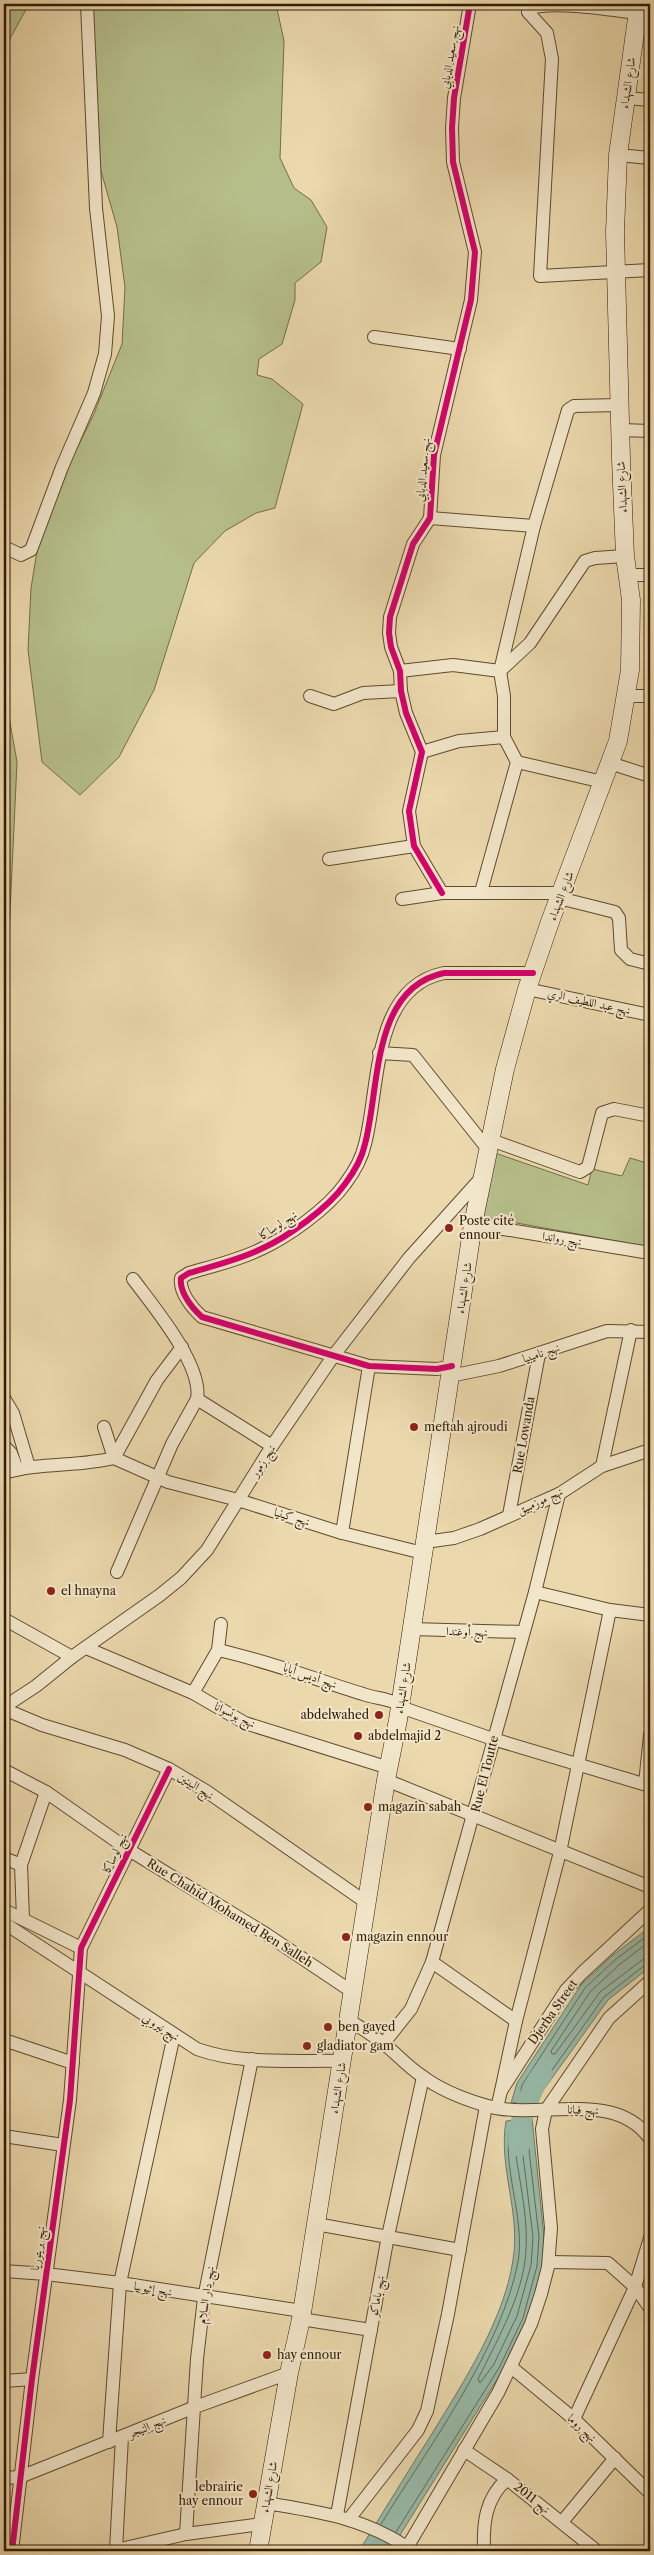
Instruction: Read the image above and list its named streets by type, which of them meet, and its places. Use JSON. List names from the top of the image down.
{
  "streets": {
    "main road": ["شارع الشهداء"],
    "street": [
      "نهج سعيد الدبابي",
      "نهج عبد اللطيف الري",
      "نهج لوساكا",
      "نهج رواندا",
      "نهج ناميبيا",
      "Rue Lowanda",
      "نهج زمور",
      "نهج موزمبيق",
      "نهج كينيا",
      "نهج أوغندا",
      "نهج أديس أبابا",
      "نهج بوتسوانا",
      "Rue El Toutte",
      "نهج البينين",
      "Rue Chahid Mohamed Ben Salleh",
      "Djerba Street",
      "نهج نيروبي",
      "نهج فيانا",
      "نهج بريتوريا",
      "نهج إثيوبيا",
      "نهج دار السلام",
      "نهج باماكو",
      "نهج النيجر",
      "نهج روما",
      "نهج 2011"
    ]
  },
  "crossings": [
    ["شارع الشهداء", "نهج عبد اللطيف الري"],
    ["شارع الشهداء", "نهج لوساكا"],
    ["شارع الشهداء", "نهج رواندا"],
    ["شارع الشهداء", "نهج ناميبيا"],
    ["شارع الشهداء", "نهج زمور"],
    ["شارع الشهداء", "نهج موزمبيق"],
    ["شارع الشهداء", "نهج كينيا"],
    ["شارع الشهداء", "نهج أوغندا"],
    ["شارع الشهداء", "نهج أديس أبابا"],
    ["شارع الشهداء", "نهج بوتسوانا"],
    ["شارع الشهداء", "نهج البينين"],
    ["شارع الشهداء", "Rue Chahid Mohamed Ben Salleh"],
    ["شارع الشهداء", "نهج نيروبي"],
    ["شارع الشهداء", "نهج إثيوبيا"],
    ["شارع الشهداء", "نهج النيجر"],
    ["نهج عبد اللطيف الري", "نهج لوساكا"],
    ["نهج لوساكا", "نهج ناميبيا"],
    ["نهج لوساكا", "نهج زمور"],
    ["نهج لوساكا", "نهج البينين"],
    ["نهج لوساكا", "Rue Chahid Mohamed Ben Salleh"],
    ["نهج لوساكا", "نهج بريتوريا"],
    ["نهج ناميبيا", "Rue Lowanda"],
    ["Rue Lowanda", "نهج موزمبيق"],
    ["نهج زمور", "نهج كينيا"],
    ["نهج زمور", "نهج بوتسوانا"],
    ["نهج زمور", "نهج البينين"],
    ["نهج موزمبيق", "نهج كينيا"],
    ["نهج موزمبيق", "Rue El Toutte"],
    ["نهج أوغندا", "Rue El Toutte"],
    ["نهج أديس أبابا", "Rue El Toutte"],
    ["نهج بوتسوانا", "Rue El Toutte"],
    ["Djerba Street", "نهج فيانا"],
    ["Djerba Street", "نهج باماكو"],
    ["نهج نيروبي", "نهج بريتوريا"],
    ["نهج نيروبي", "نهج دار السلام"],
    ["نهج بريتوريا", "نهج إثيوبيا"],
    ["نهج بريتوريا", "نهج النيجر"],
    ["نهج إثيوبيا", "نهج دار السلام"],
    ["نهج إثيوبيا", "نهج باماكو"],
    ["نهج دار السلام", "نهج النيجر"]
  ],
  "places": [
    "Poste cité ennour",
    "meftah ajroudi",
    "el hnayna",
    "abdelwahed",
    "abdelmajid 2",
    "magazin sabah",
    "magazin ennour",
    "ben gayed",
    "gladiator gam",
    "hay ennour",
    "lebrairie hay ennour"
  ]
}
